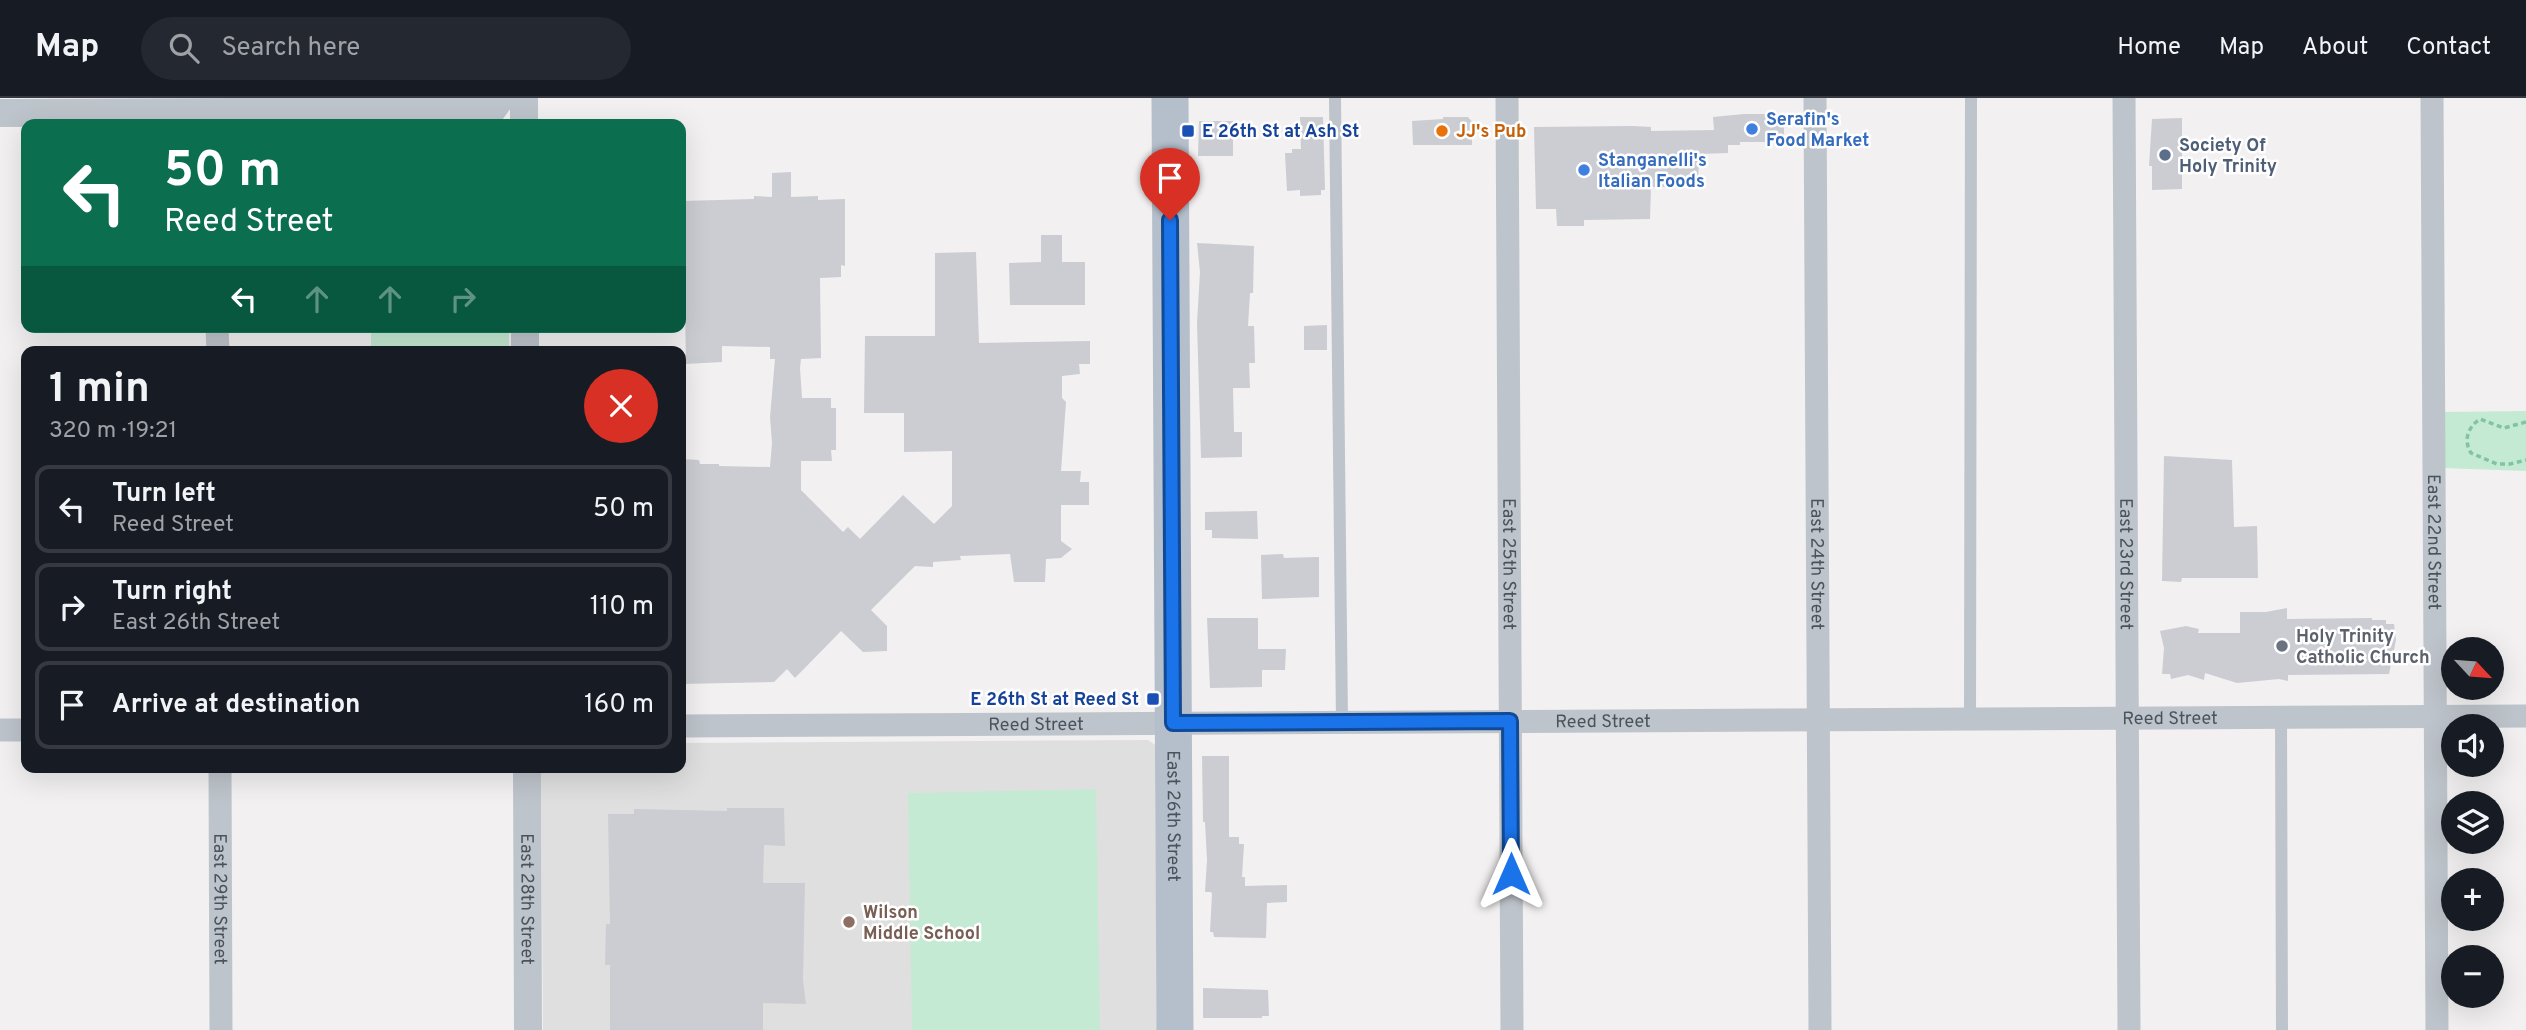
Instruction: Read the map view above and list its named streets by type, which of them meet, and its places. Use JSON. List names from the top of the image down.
{
  "streets": {
    "main road": ["East 26th Street"],
    "street": [
      "East 22nd Street",
      "East 25th Street",
      "East 24th Street",
      "East 23rd Street",
      "Reed Street",
      "East 29th Street",
      "East 28th Street"
    ]
  },
  "crossings": [
    ["East 22nd Street", "Reed Street"],
    ["East 25th Street", "Reed Street"],
    ["East 24th Street", "Reed Street"],
    ["East 23rd Street", "Reed Street"],
    ["Reed Street", "East 26th Street"]
  ],
  "places": {
    "other": [
      "Serafin's Food Market",
      "JJ's Pub",
      "Society Of Holy Trinity",
      "Stanganelli's Italian Foods",
      "Holy Trinity Catholic Church",
      "Wilson Middle School"
    ],
    "transit": ["E 26th St at Ash St", "E 26th St at Reed St"]
  },
  "north": "bottom right",
  "page": {
    "header": "Map",
    "search": "Search here",
    "nav": [
      "Home",
      "Map",
      "About",
      "Contact"
    ],
    "turn": ["50 m", "Reed Street"],
    "heading": ["1 min", "320 m · 19:21"],
    "list": [
      {
        "name": "Turn left",
        "note": "Reed Street",
        "value": "50 m"
      },
      {
        "name": "Turn right",
        "note": "East 26th Street",
        "value": "110 m"
      },
      {
        "name": "Arrive at destination",
        "value": "160 m"
      }
    ],
    "map_buttons": ["+", "−"]
  }
}
